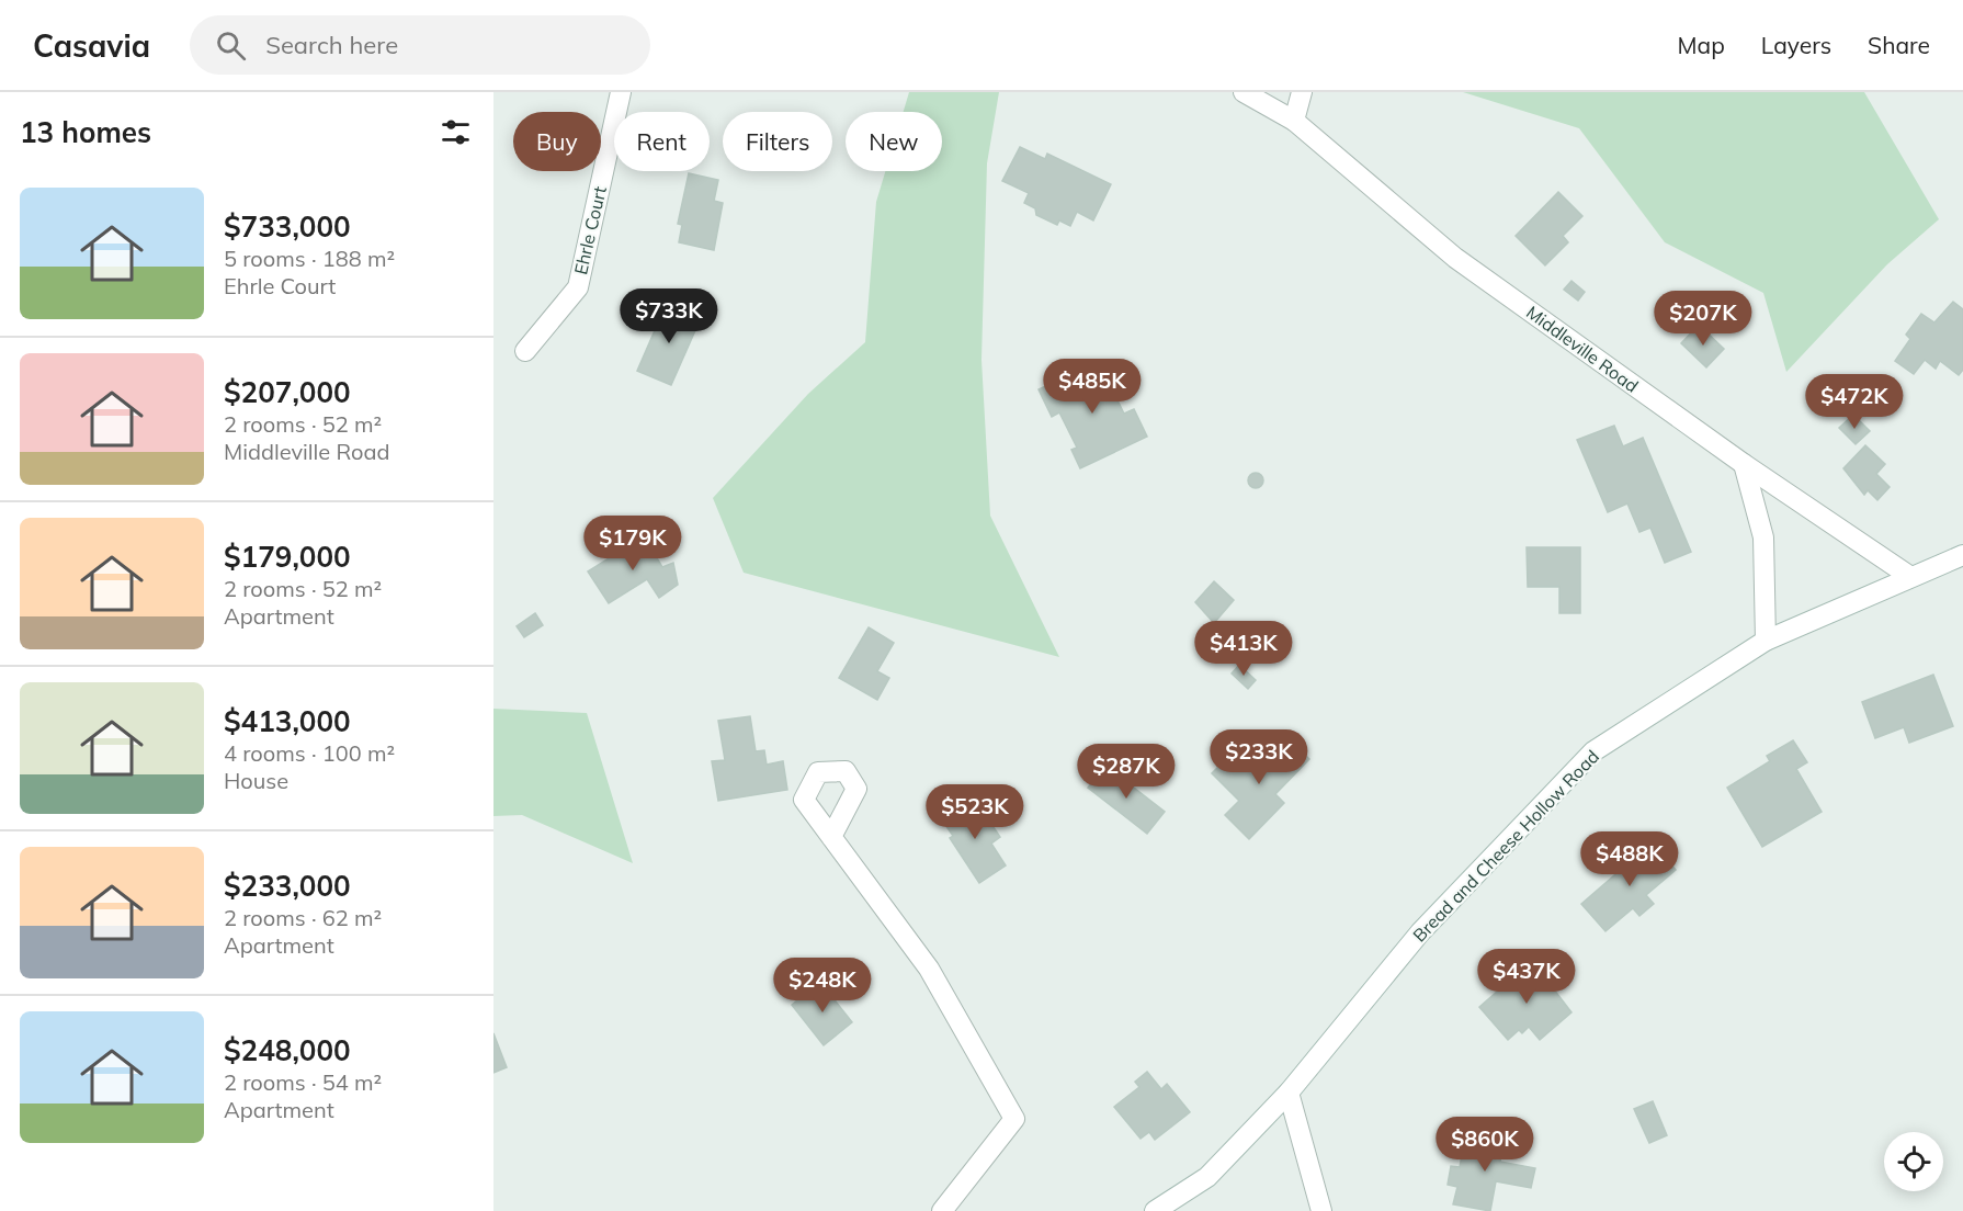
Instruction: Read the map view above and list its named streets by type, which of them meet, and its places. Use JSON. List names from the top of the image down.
{
  "streets": {
    "street": ["Ehrle Court", "Middleville Road", "Bread and Cheese Hollow Road"]
  },
  "crossings": [
    ["Middleville Road", "Bread and Cheese Hollow Road"]
  ],
  "page": {
    "header": "Casavia",
    "search": "Search here",
    "nav": ["Map", "Layers", "Share"],
    "heading": "13 homes",
    "chip": [
      "Buy",
      "Rent",
      "Filters",
      "New"
    ],
    "list": [
      {
        "name": "$733,000",
        "note": "5 rooms · 188 m² · Ehrle Court"
      },
      {
        "name": "$207,000",
        "note": "2 rooms · 52 m² · Middleville Road"
      },
      {
        "name": "$179,000",
        "note": "2 rooms · 52 m² · Apartment"
      },
      {
        "name": "$413,000",
        "note": "4 rooms · 100 m² · House"
      },
      {
        "name": "$233,000",
        "note": "2 rooms · 62 m² · Apartment"
      },
      {
        "name": "$248,000",
        "note": "2 rooms · 54 m² · Apartment"
      }
    ],
    "price": [
      "$733K",
      "$207K",
      "$485K",
      "$472K",
      "$179K",
      "$413K",
      "$233K",
      "$287K",
      "$523K",
      "$488K",
      "$437K",
      "$248K",
      "$860K"
    ]
  }
}
